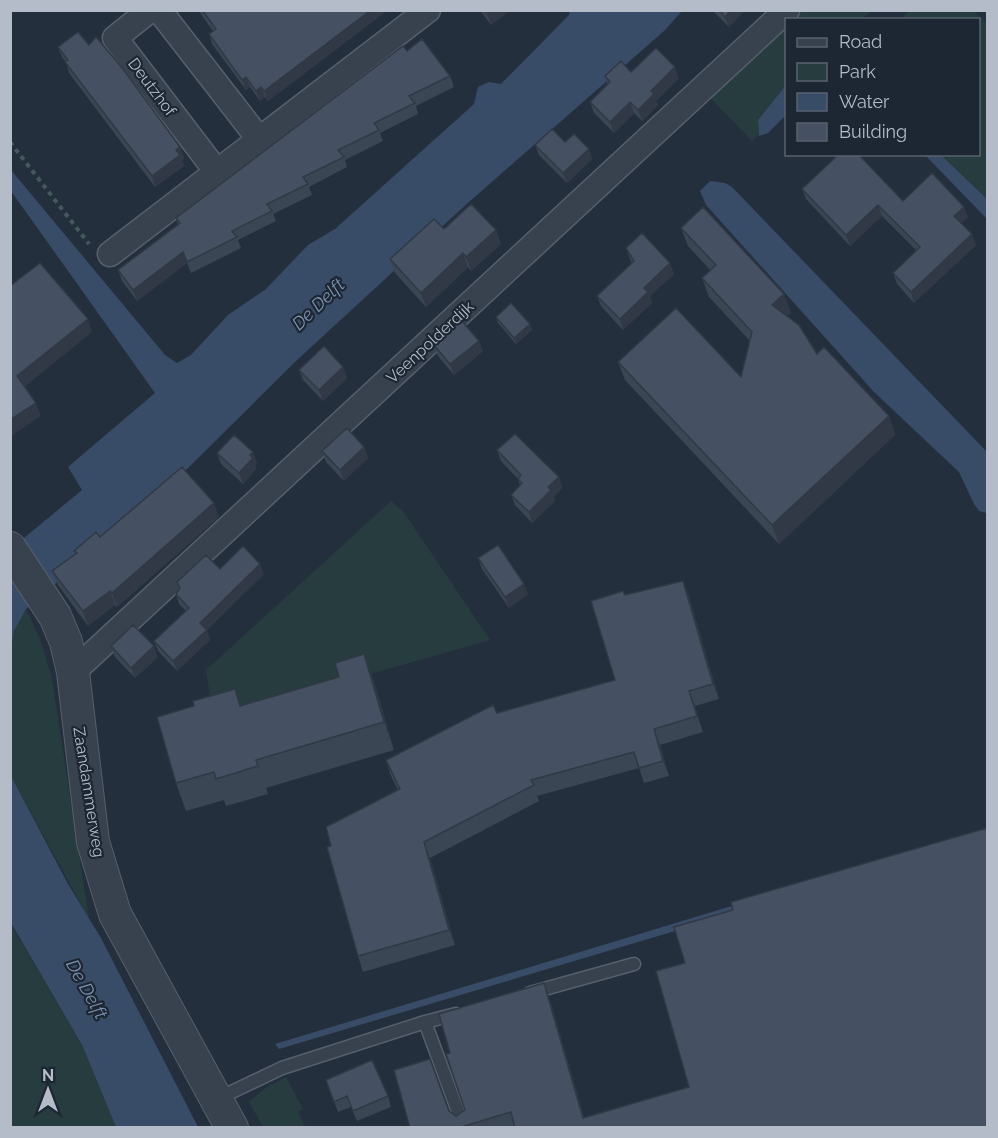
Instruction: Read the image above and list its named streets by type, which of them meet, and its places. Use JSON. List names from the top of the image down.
{
  "streets": {
    "street": ["Deutzhof", "Veenpolderdijk", "Zaandammerweg"]
  },
  "crossings": [
    ["Veenpolderdijk", "Zaandammerweg"]
  ],
  "water": ["De Delft"],
  "legend": [
    "Road",
    "Park",
    "Water",
    "Building"
  ],
  "north": "top"
}
